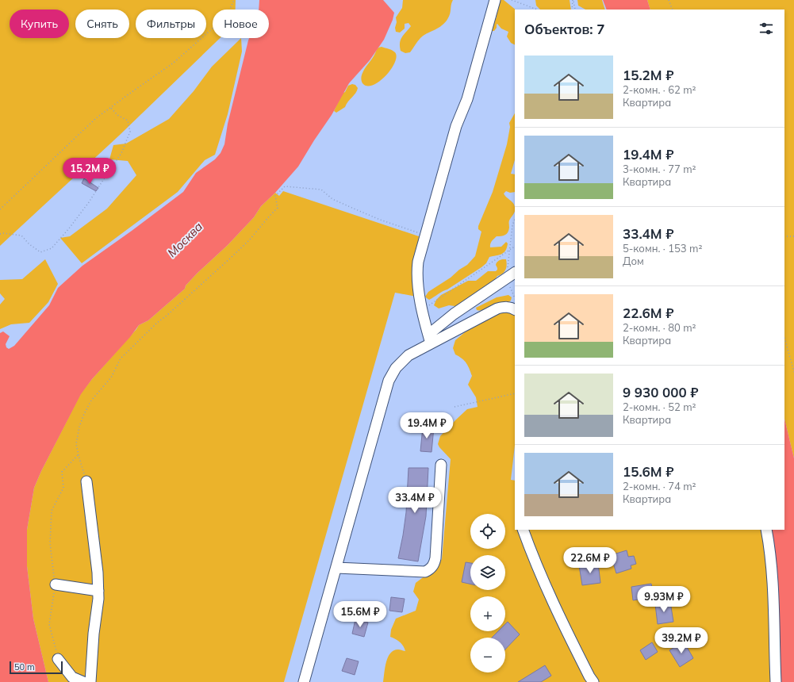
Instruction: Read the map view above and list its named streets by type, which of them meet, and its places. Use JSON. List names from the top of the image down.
{
  "water": ["Москва"],
  "scale_bar": "50 m",
  "page": {
    "chip": [
      "Купить",
      "Снять",
      "Фильтры",
      "Новое"
    ],
    "heading": "Объектов: 7",
    "list": [
      {
        "name": "15.2M ₽",
        "note": "2-комн. · 62 m² · Квартира"
      },
      {
        "name": "19.4M ₽",
        "note": "3-комн. · 77 m² · Квартира"
      },
      {
        "name": "33.4M ₽",
        "note": "5-комн. · 153 m² · Дом"
      },
      {
        "name": "22.6M ₽",
        "note": "2-комн. · 80 m² · Квартира"
      },
      {
        "name": "9 930 000 ₽",
        "note": "2-комн. · 52 m² · Квартира"
      },
      {
        "name": "15.6M ₽",
        "note": "2-комн. · 74 m² · Квартира"
      }
    ],
    "price": [
      "15.2M ₽",
      "19.4M ₽",
      "33.4M ₽",
      "22.6M ₽",
      "9.93M ₽",
      "15.6M ₽",
      "39.2M ₽"
    ],
    "map_buttons": ["+", "−"],
    "scale": "50 m"
  }
}
